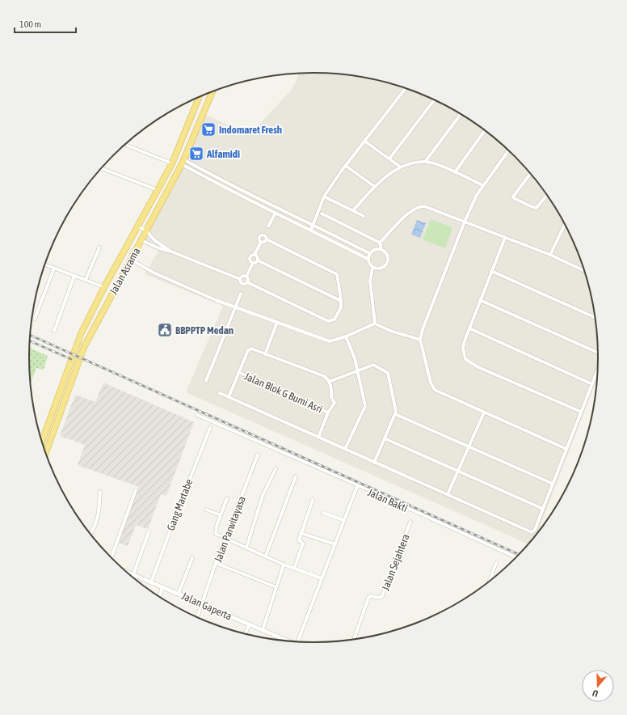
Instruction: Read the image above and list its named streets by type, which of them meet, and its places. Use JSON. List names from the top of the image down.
{
  "streets": {
    "highway": ["Jalan Asrama"],
    "street": [
      "Jalan Blok G Bumi Asri",
      "Jalan Bakti",
      "Gang Martabe",
      "Jalan Parwitayasa",
      "Jalan Sejahtera",
      "Jalan Gaperta"
    ]
  },
  "crossings": [
    ["Gang Martabe", "Jalan Gaperta"],
    ["Jalan Parwitayasa", "Jalan Gaperta"]
  ],
  "places": {
    "supermarket": ["Indomaret Fresh", "Alfamidi"],
    "public building": ["BBPPTP Medan"]
  },
  "scale_bar": "100 m",
  "north": "bottom"
}
